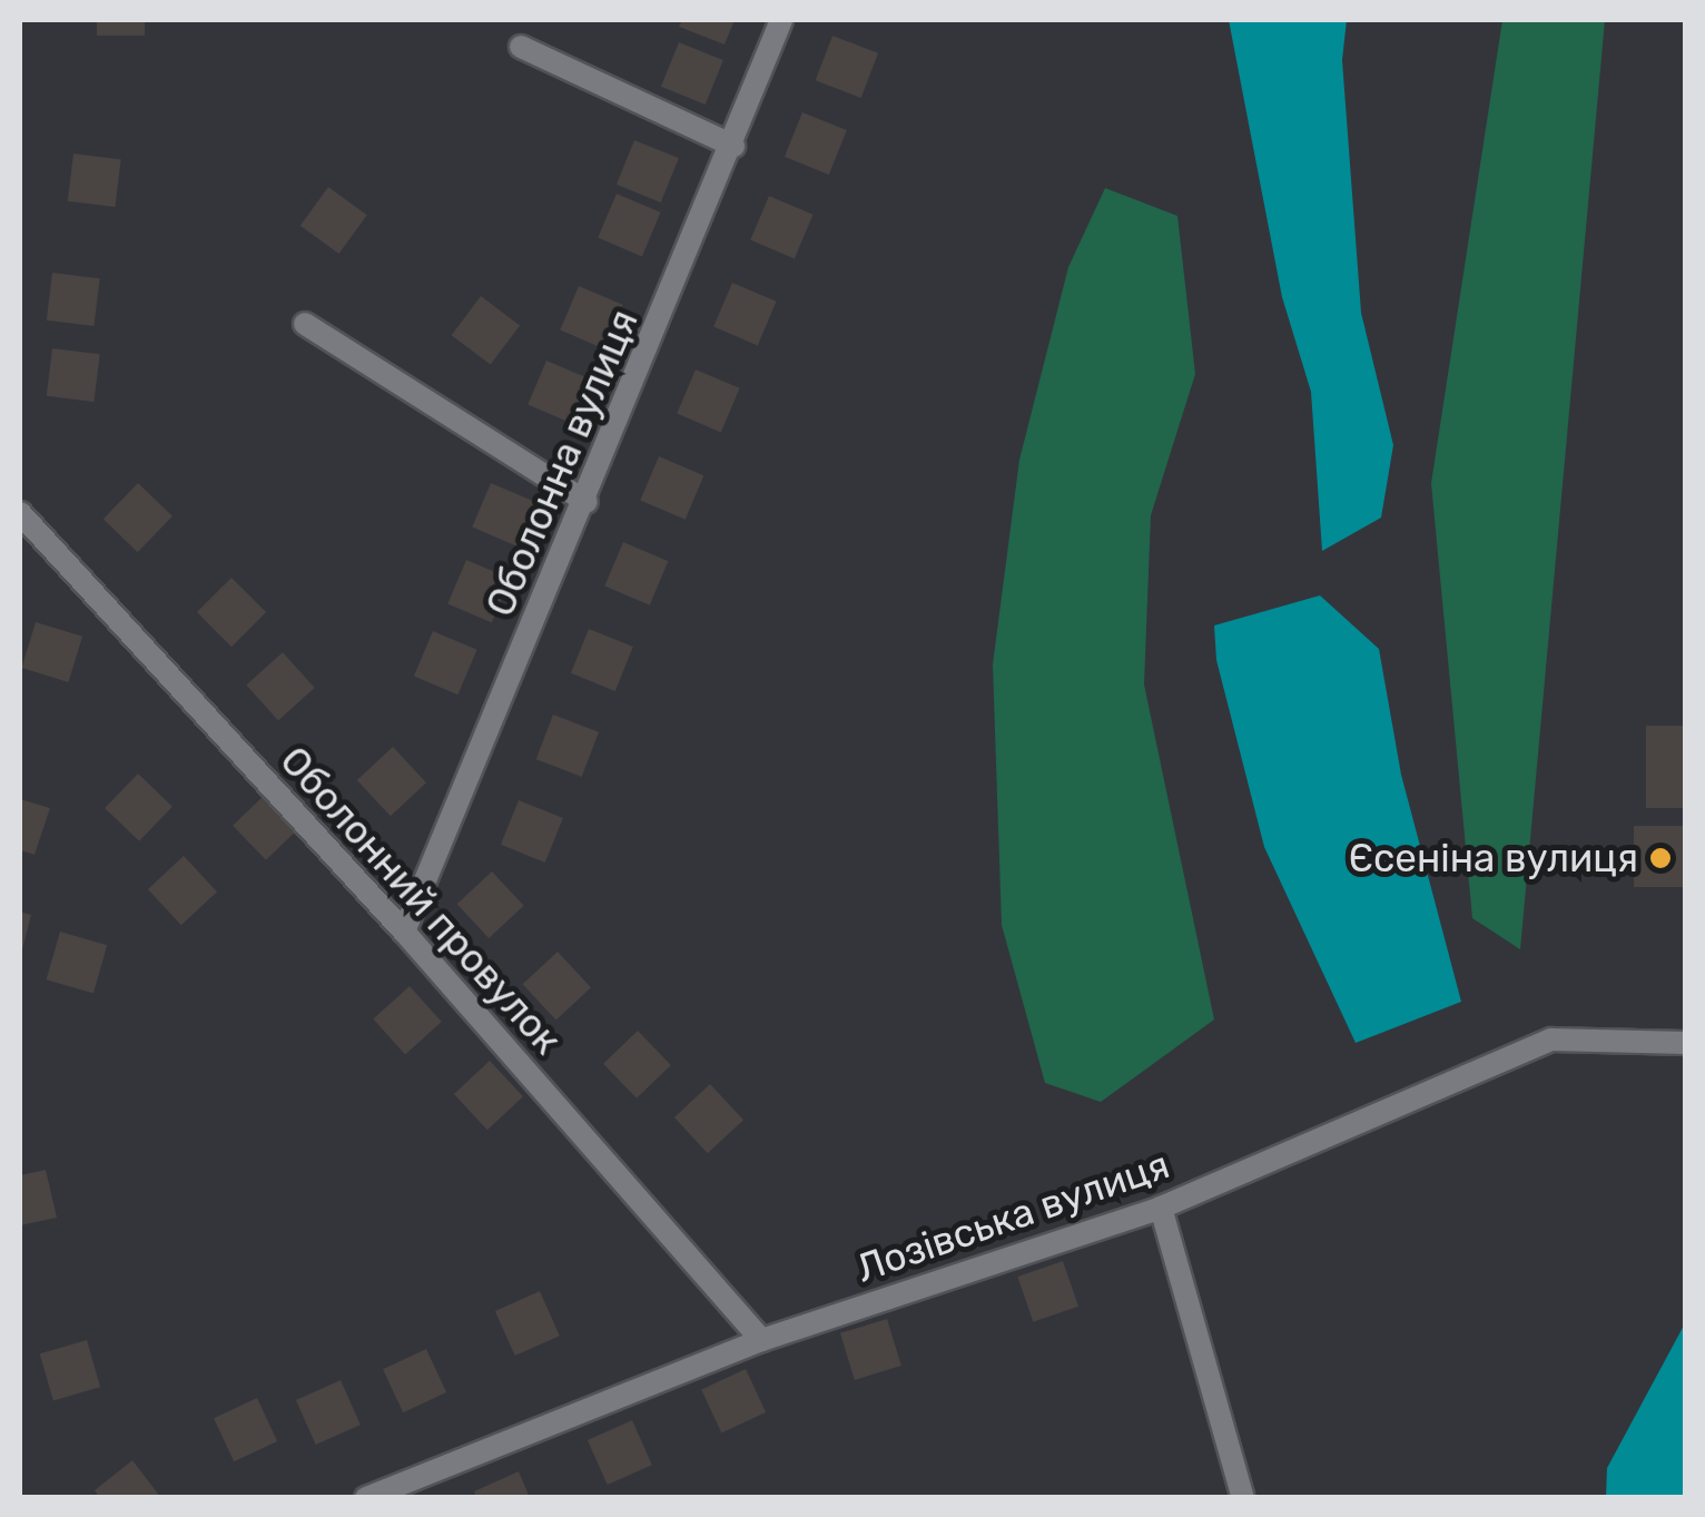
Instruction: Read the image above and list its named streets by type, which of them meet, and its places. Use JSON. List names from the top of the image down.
{
  "streets": {
    "street": ["Оболонна вулиця", "Оболонний провулок", "Лозівська вулиця"]
  },
  "crossings": [
    ["Оболонна вулиця", "Оболонний провулок"],
    ["Оболонний провулок", "Лозівська вулиця"]
  ],
  "places": ["Єсеніна вулиця"]
}
